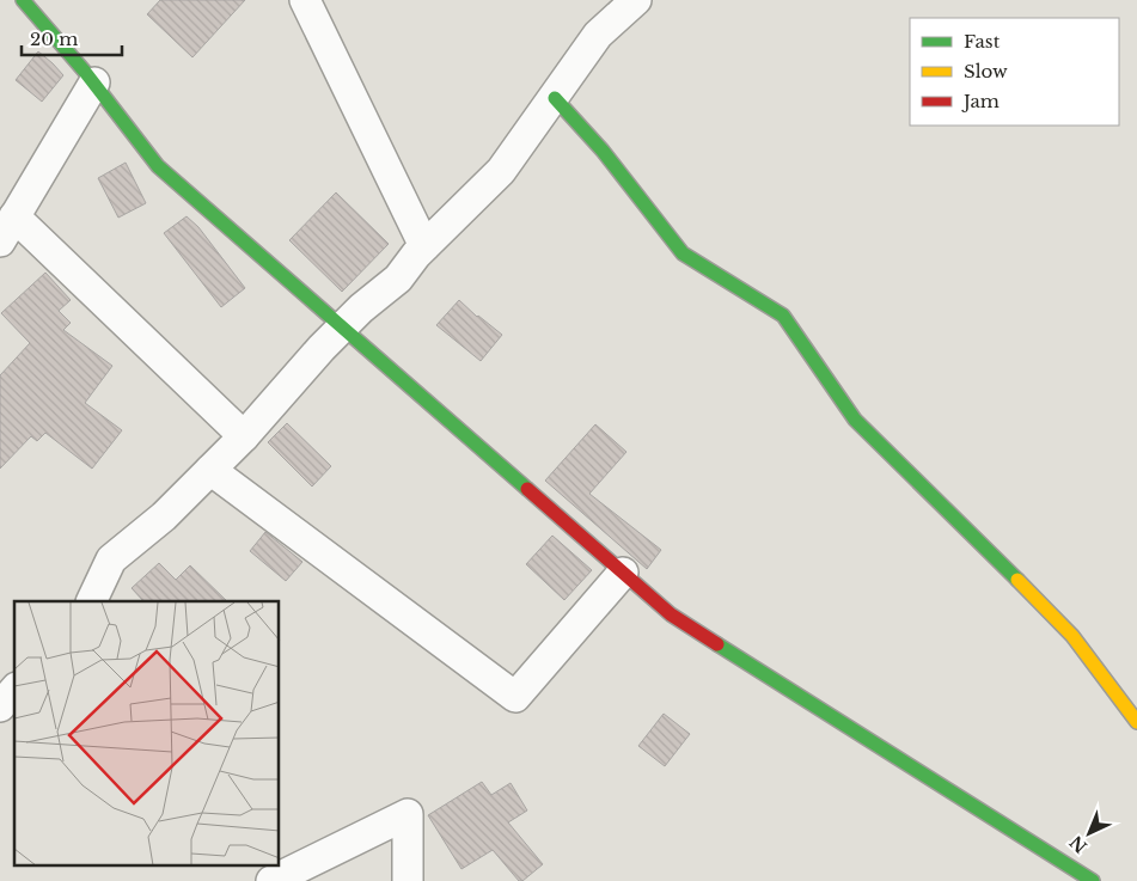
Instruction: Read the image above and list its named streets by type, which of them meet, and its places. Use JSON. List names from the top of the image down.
{
  "legend": ["Fast", "Slow", "Jam"],
  "scale_bar": "20 m",
  "north": "bottom left"
}
